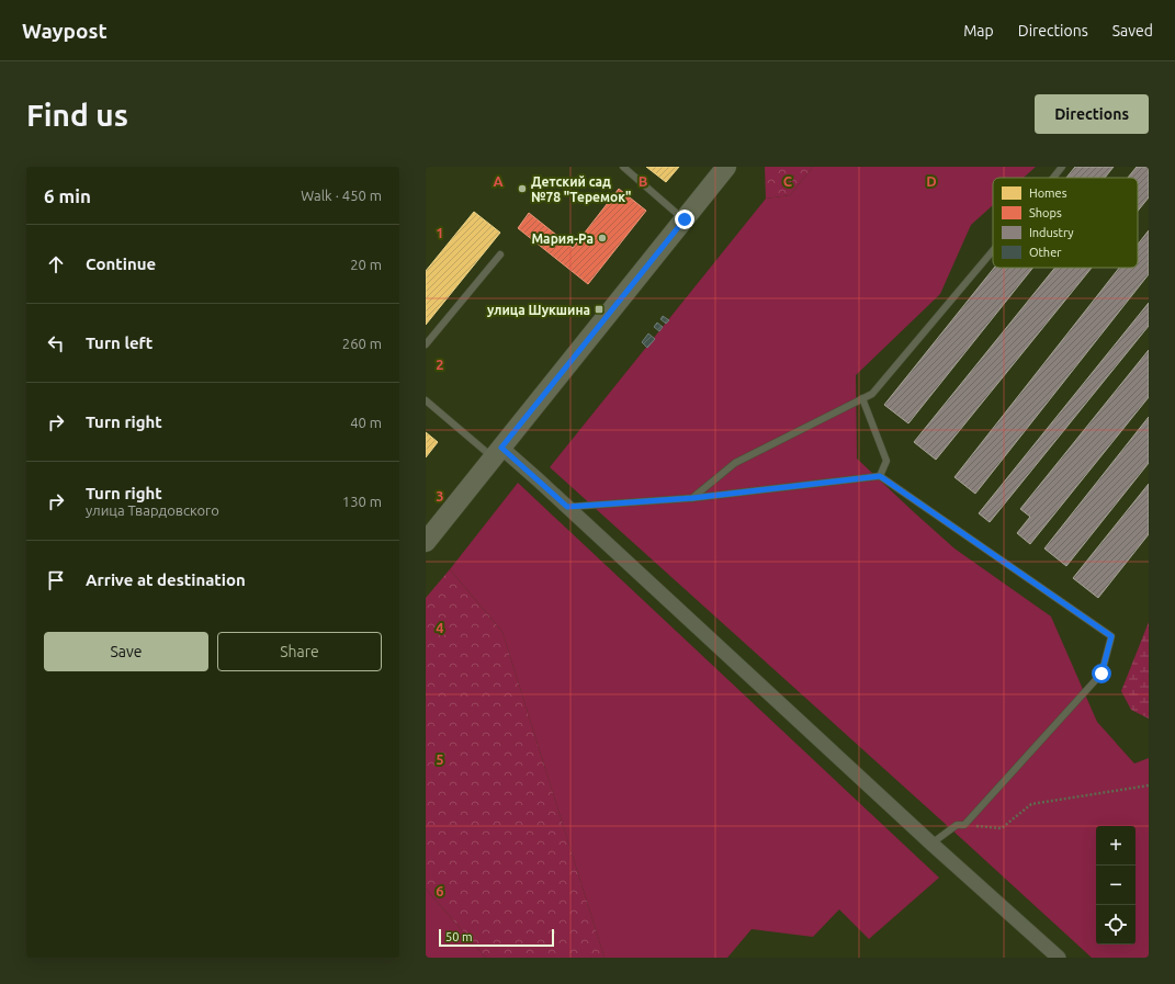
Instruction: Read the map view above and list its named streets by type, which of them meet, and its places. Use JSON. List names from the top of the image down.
{
  "places": {
    "other": ["Детский сад №78 \"Теремок\"", "Мария-Ра"],
    "transit": ["улица Шукшина"]
  },
  "legend": [
    "Homes",
    "Shops",
    "Industry",
    "Other"
  ],
  "scale_bar": "50 m",
  "page": {
    "header": "Waypost",
    "nav": ["Map", "Directions", "Saved"],
    "buttons": [
      "Directions",
      ["Save", "Share"]
    ],
    "title": "Find us",
    "heading": ["6 min", "Walk · 450 m"],
    "list": [
      ["Continue", "20 m"],
      ["Turn left", "260 m"],
      ["Turn right", "40 m"],
      ["Turn right", "улица Твардовского", "130 m"],
      "Arrive at destination"
    ],
    "map_buttons": ["+", "−"],
    "scale": "50 m"
  },
  "grid": {
    "columns": [
      "A",
      "B",
      "C",
      "D"
    ],
    "rows": [
      "1",
      "2",
      "3",
      "4",
      "5",
      "6"
    ]
  }
}
